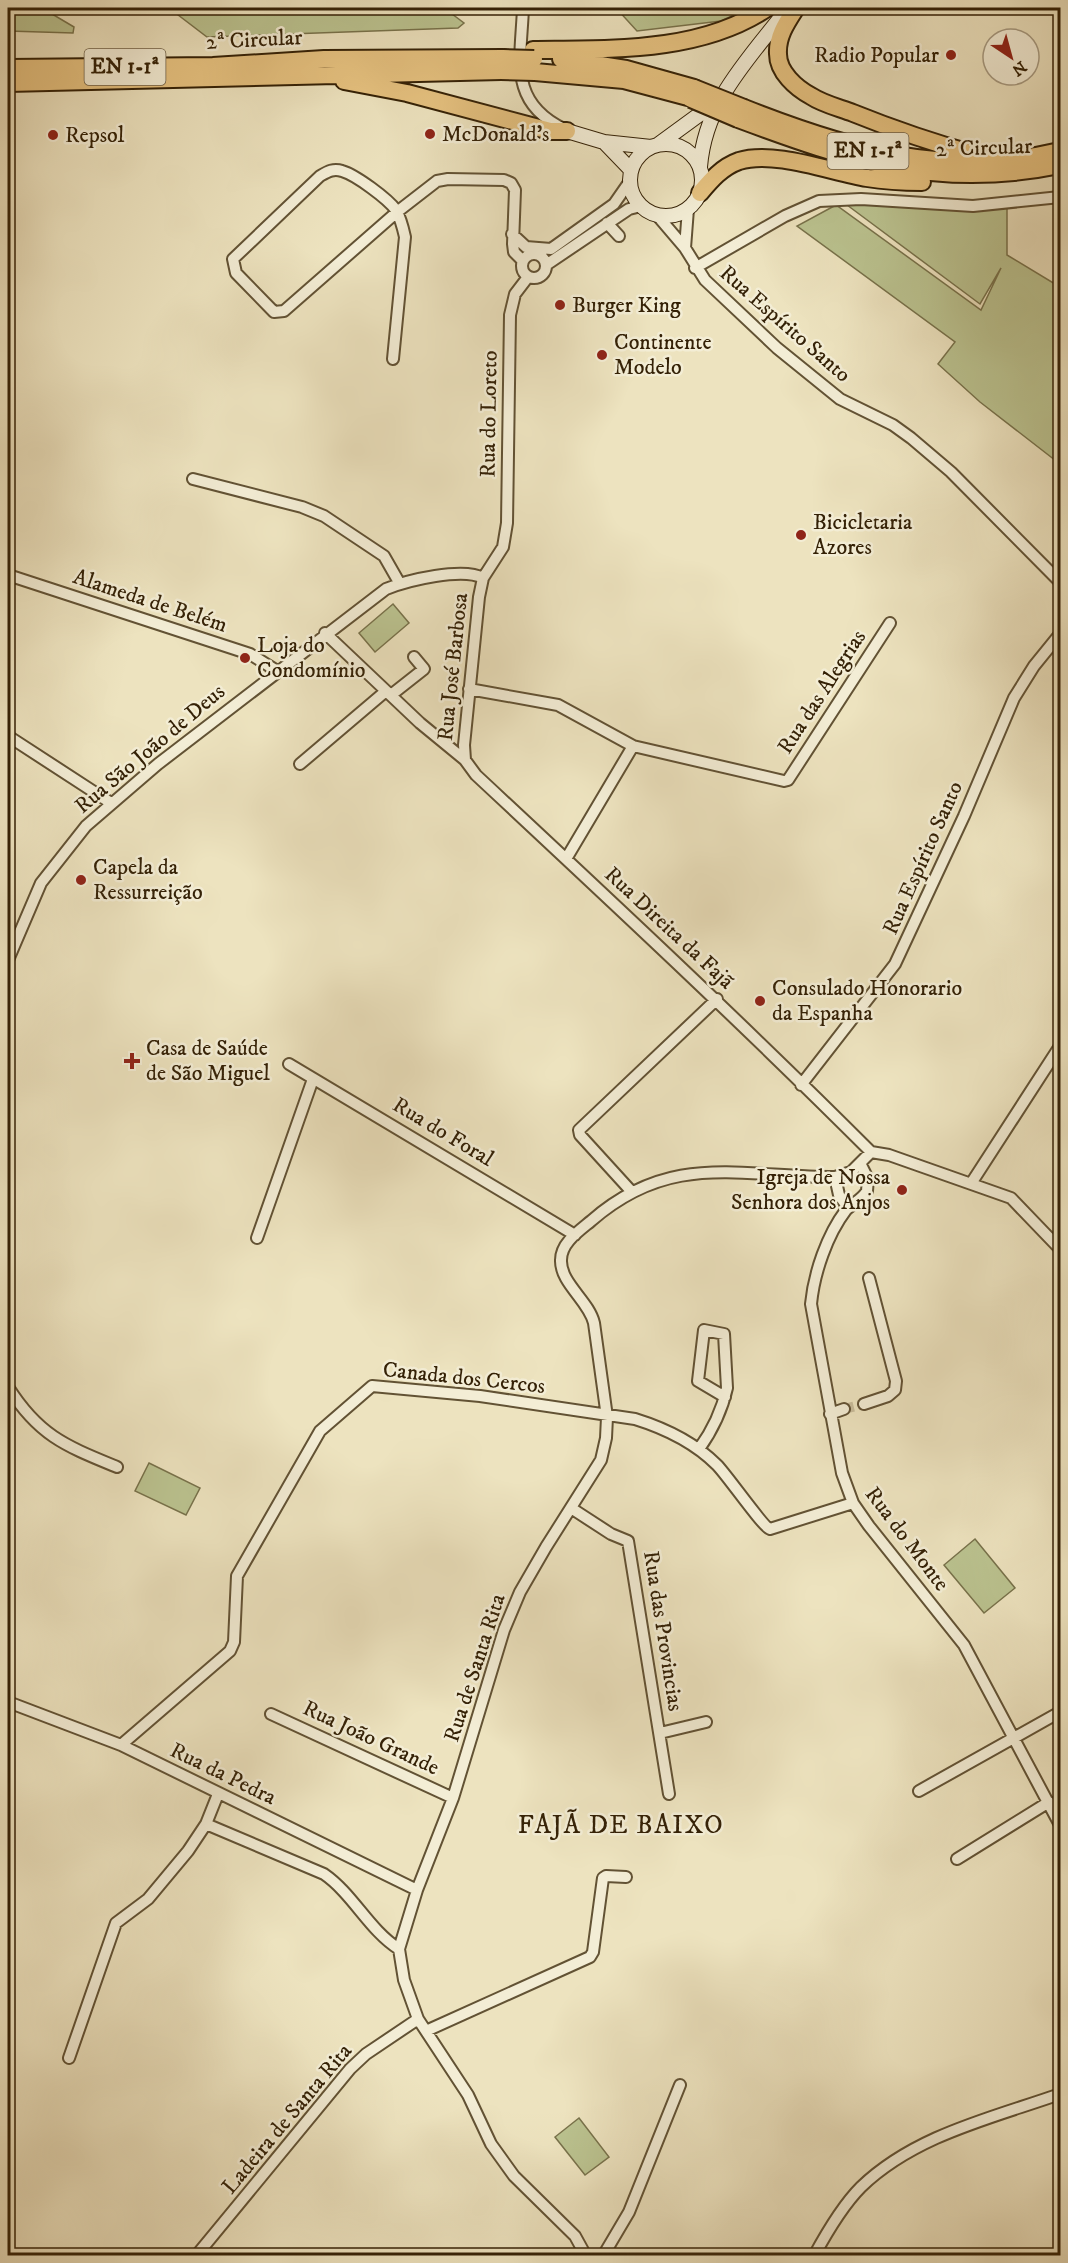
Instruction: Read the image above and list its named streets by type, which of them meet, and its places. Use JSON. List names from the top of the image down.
{
  "streets": {
    "highway": ["2ª Circular", "EN 1-1ª"],
    "street": [
      "Rua Espírito Santo",
      "Rua do Loreto",
      "Alameda de Belém",
      "Rua José Barbosa",
      "Rua das Alegrias",
      "Rua São João de Deus",
      "Rua Direita da Fajã",
      "Rua do Foral",
      "Canada dos Cercos",
      "Rua do Monte",
      "Rua das Provincias",
      "Rua de Santa Rita",
      "Rua João Grande",
      "Rua da Pedra",
      "Ladeira de Santa Rita"
    ]
  },
  "crossings": [
    ["2ª Circular", "EN 1-1ª"],
    ["Rua Espírito Santo", "Rua Direita da Fajã"],
    ["Rua do Loreto", "Rua José Barbosa"],
    ["Rua do Loreto", "Rua São João de Deus"],
    ["Alameda de Belém", "Rua São João de Deus"],
    ["Rua José Barbosa", "Rua São João de Deus"],
    ["Rua José Barbosa", "Rua Direita da Fajã"],
    ["Rua São João de Deus", "Rua Direita da Fajã"],
    ["Rua do Foral", "Rua de Santa Rita"],
    ["Canada dos Cercos", "Rua do Monte"],
    ["Canada dos Cercos", "Rua de Santa Rita"],
    ["Canada dos Cercos", "Rua da Pedra"],
    ["Rua das Provincias", "Rua de Santa Rita"],
    ["Rua de Santa Rita", "Rua João Grande"],
    ["Rua de Santa Rita", "Rua da Pedra"],
    ["Rua de Santa Rita", "Ladeira de Santa Rita"]
  ],
  "districts": ["FAJÃ DE BAIXO"],
  "places": {
    "other": [
      "Radio Popular",
      "McDonald's",
      "Repsol",
      "Burger King",
      "Continente Modelo",
      "Bicicletaria Azores",
      "Loja do Condomínio",
      "Capela da Ressurreição",
      "Consulado Honorario da Espanha",
      "Igreja de Nossa Senhora dos Anjos"
    ],
    "health": ["Casa de Saúde de São Miguel"]
  },
  "north": "bottom right"
}
